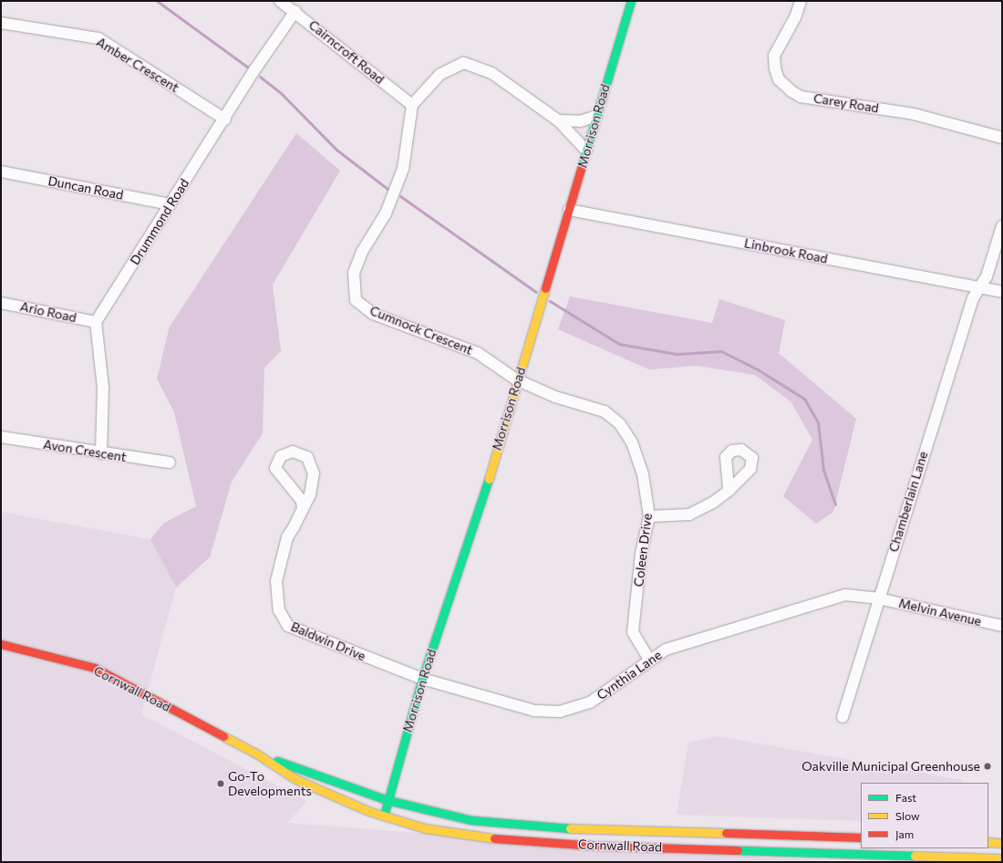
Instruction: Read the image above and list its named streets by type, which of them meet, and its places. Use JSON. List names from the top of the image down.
{
  "streets": {
    "main road": ["Morrison Road", "Cornwall Road"],
    "street": [
      "Cairncroft Road",
      "Amber Crescent",
      "Carey Road",
      "Duncan Road",
      "Drummond Road",
      "Linbrook Road",
      "Ario Road",
      "Cumnock Crescent",
      "Avon Crescent",
      "Chamberlain Lane",
      "Coleen Drive",
      "Melvin Avenue",
      "Baldwin Drive",
      "Cynthia Lane"
    ]
  },
  "crossings": [
    ["Cairncroft Road", "Drummond Road"],
    ["Cairncroft Road", "Cumnock Crescent"],
    ["Amber Crescent", "Drummond Road"],
    ["Morrison Road", "Linbrook Road"],
    ["Morrison Road", "Cumnock Crescent"],
    ["Morrison Road", "Coleen Drive"],
    ["Morrison Road", "Baldwin Drive"],
    ["Morrison Road", "Cynthia Lane"],
    ["Morrison Road", "Cornwall Road"],
    ["Duncan Road", "Drummond Road"],
    ["Drummond Road", "Ario Road"],
    ["Linbrook Road", "Chamberlain Lane"],
    ["Cumnock Crescent", "Coleen Drive"],
    ["Chamberlain Lane", "Melvin Avenue"],
    ["Chamberlain Lane", "Cynthia Lane"],
    ["Coleen Drive", "Cynthia Lane"],
    ["Melvin Avenue", "Cynthia Lane"],
    ["Baldwin Drive", "Cynthia Lane"]
  ],
  "places": ["Oakville Municipal Greenhouse", "Go-To Developments"],
  "legend": ["Fast", "Slow", "Jam"]
}
